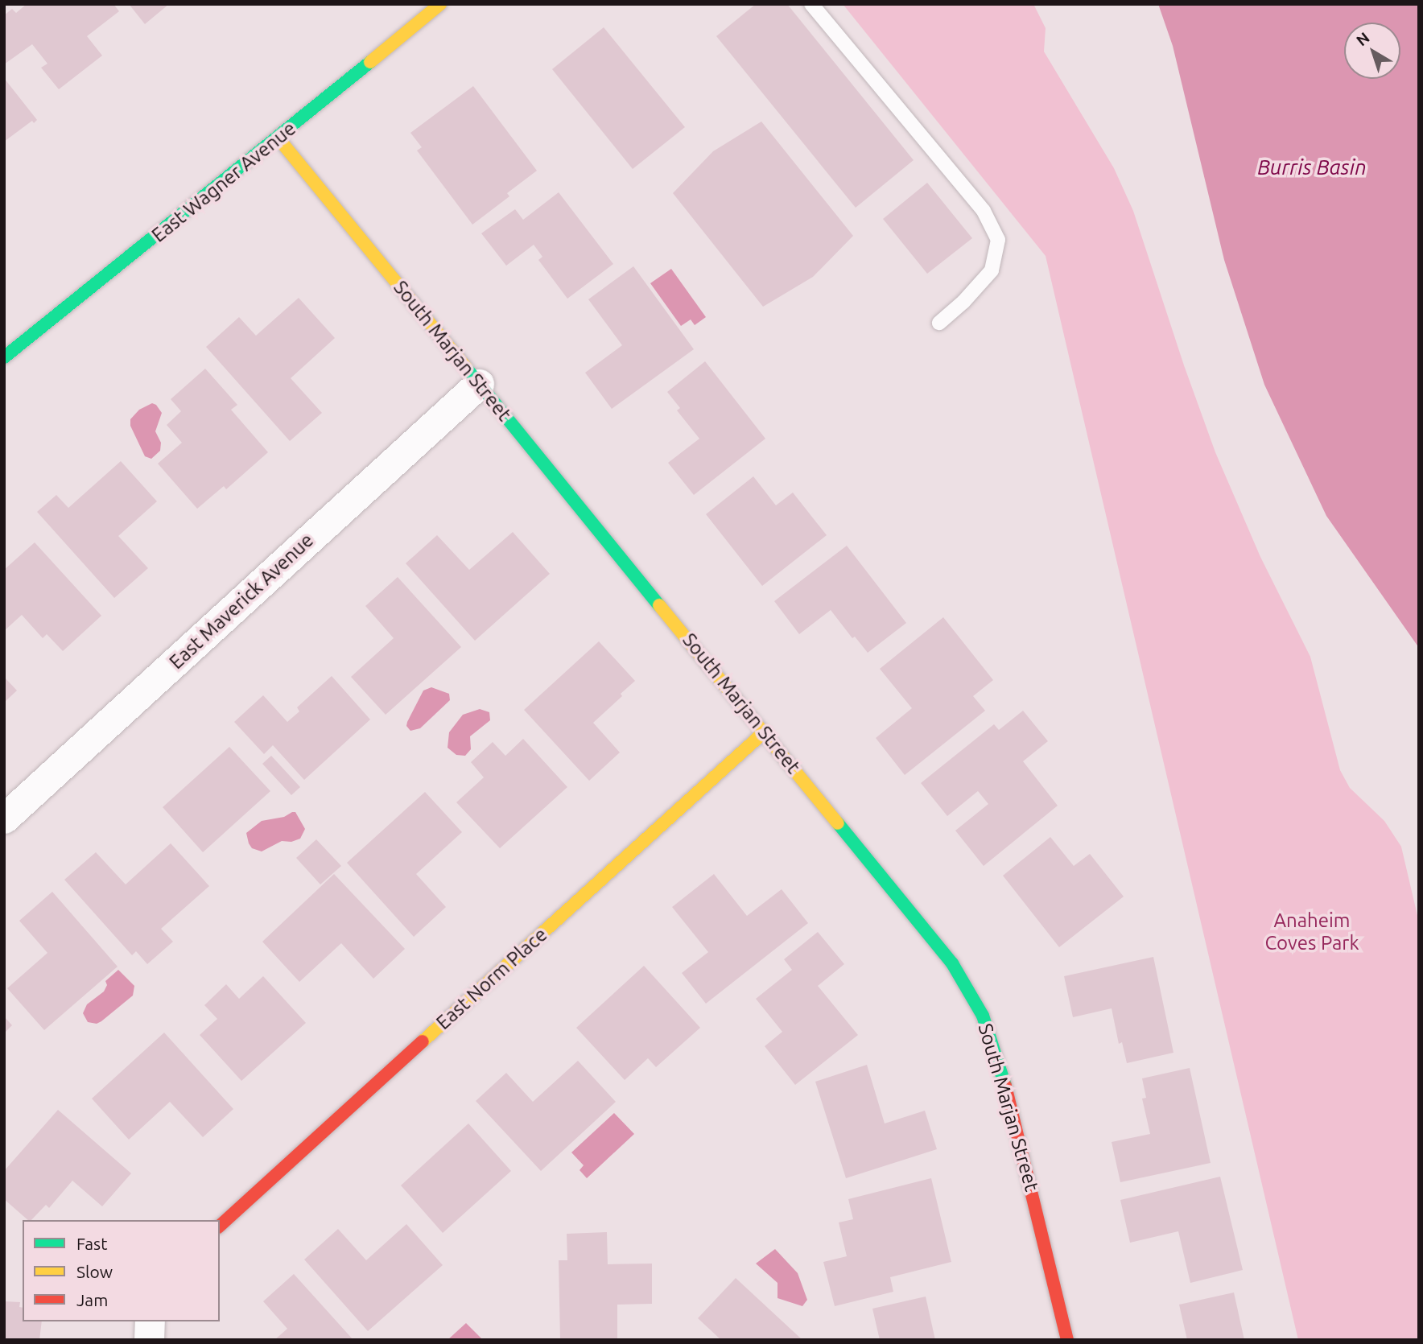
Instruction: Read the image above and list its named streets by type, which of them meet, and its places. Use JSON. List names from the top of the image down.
{
  "streets": {
    "street": [
      "East Wagner Avenue",
      "South Marjan Street",
      "East Maverick Avenue",
      "East Norm Place"
    ]
  },
  "crossings": [
    ["East Wagner Avenue", "South Marjan Street"],
    ["South Marjan Street", "East Maverick Avenue"],
    ["South Marjan Street", "East Norm Place"]
  ],
  "water": ["Burris Basin"],
  "parks": ["Anaheim Coves Park"],
  "legend": ["Fast", "Slow", "Jam"],
  "north": "top left"
}
